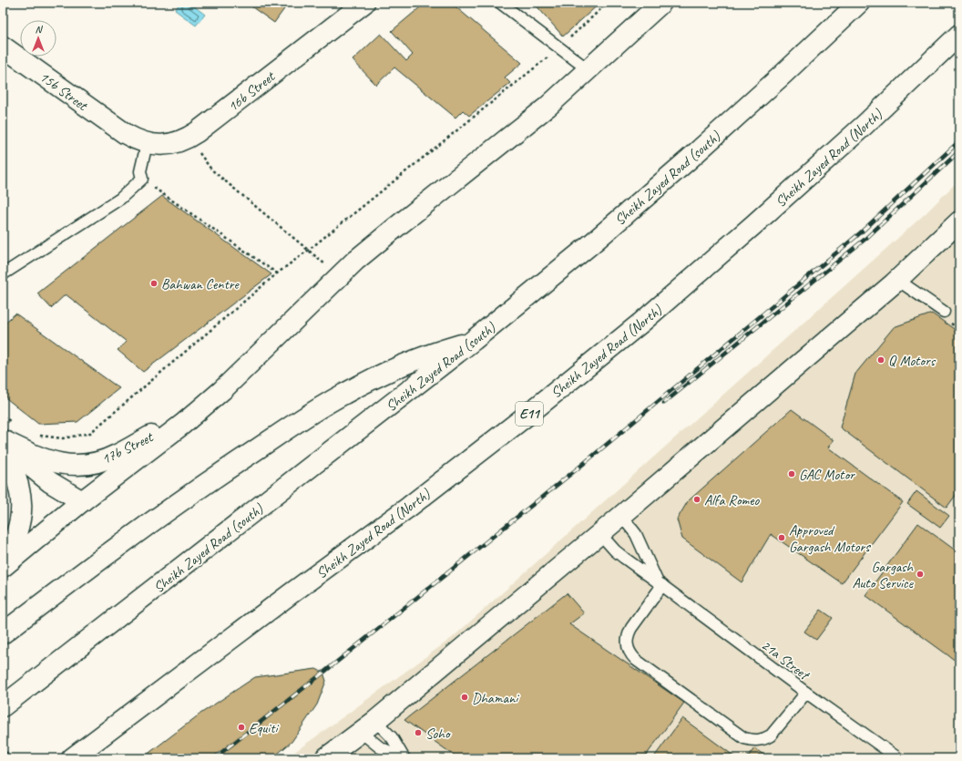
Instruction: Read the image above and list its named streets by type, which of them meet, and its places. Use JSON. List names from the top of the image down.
{
  "streets": {
    "main road": [
      "15b Street",
      "16b Street",
      "Sheikh Zayed Road (North)",
      "Sheikh Zayed Road (south)",
      "E11",
      "17b Street"
    ],
    "lane": ["21a Street"]
  },
  "crossings": [
    ["15b Street", "16b Street"]
  ],
  "places": [
    "Bahwan Centre",
    "Q Motors",
    "GAC Motor",
    "Alfa Romeo",
    "Approved Gargash Motors",
    "Gargash Auto Service",
    "Dhamani",
    "Equiti",
    "Soho"
  ],
  "north": "top"
}
